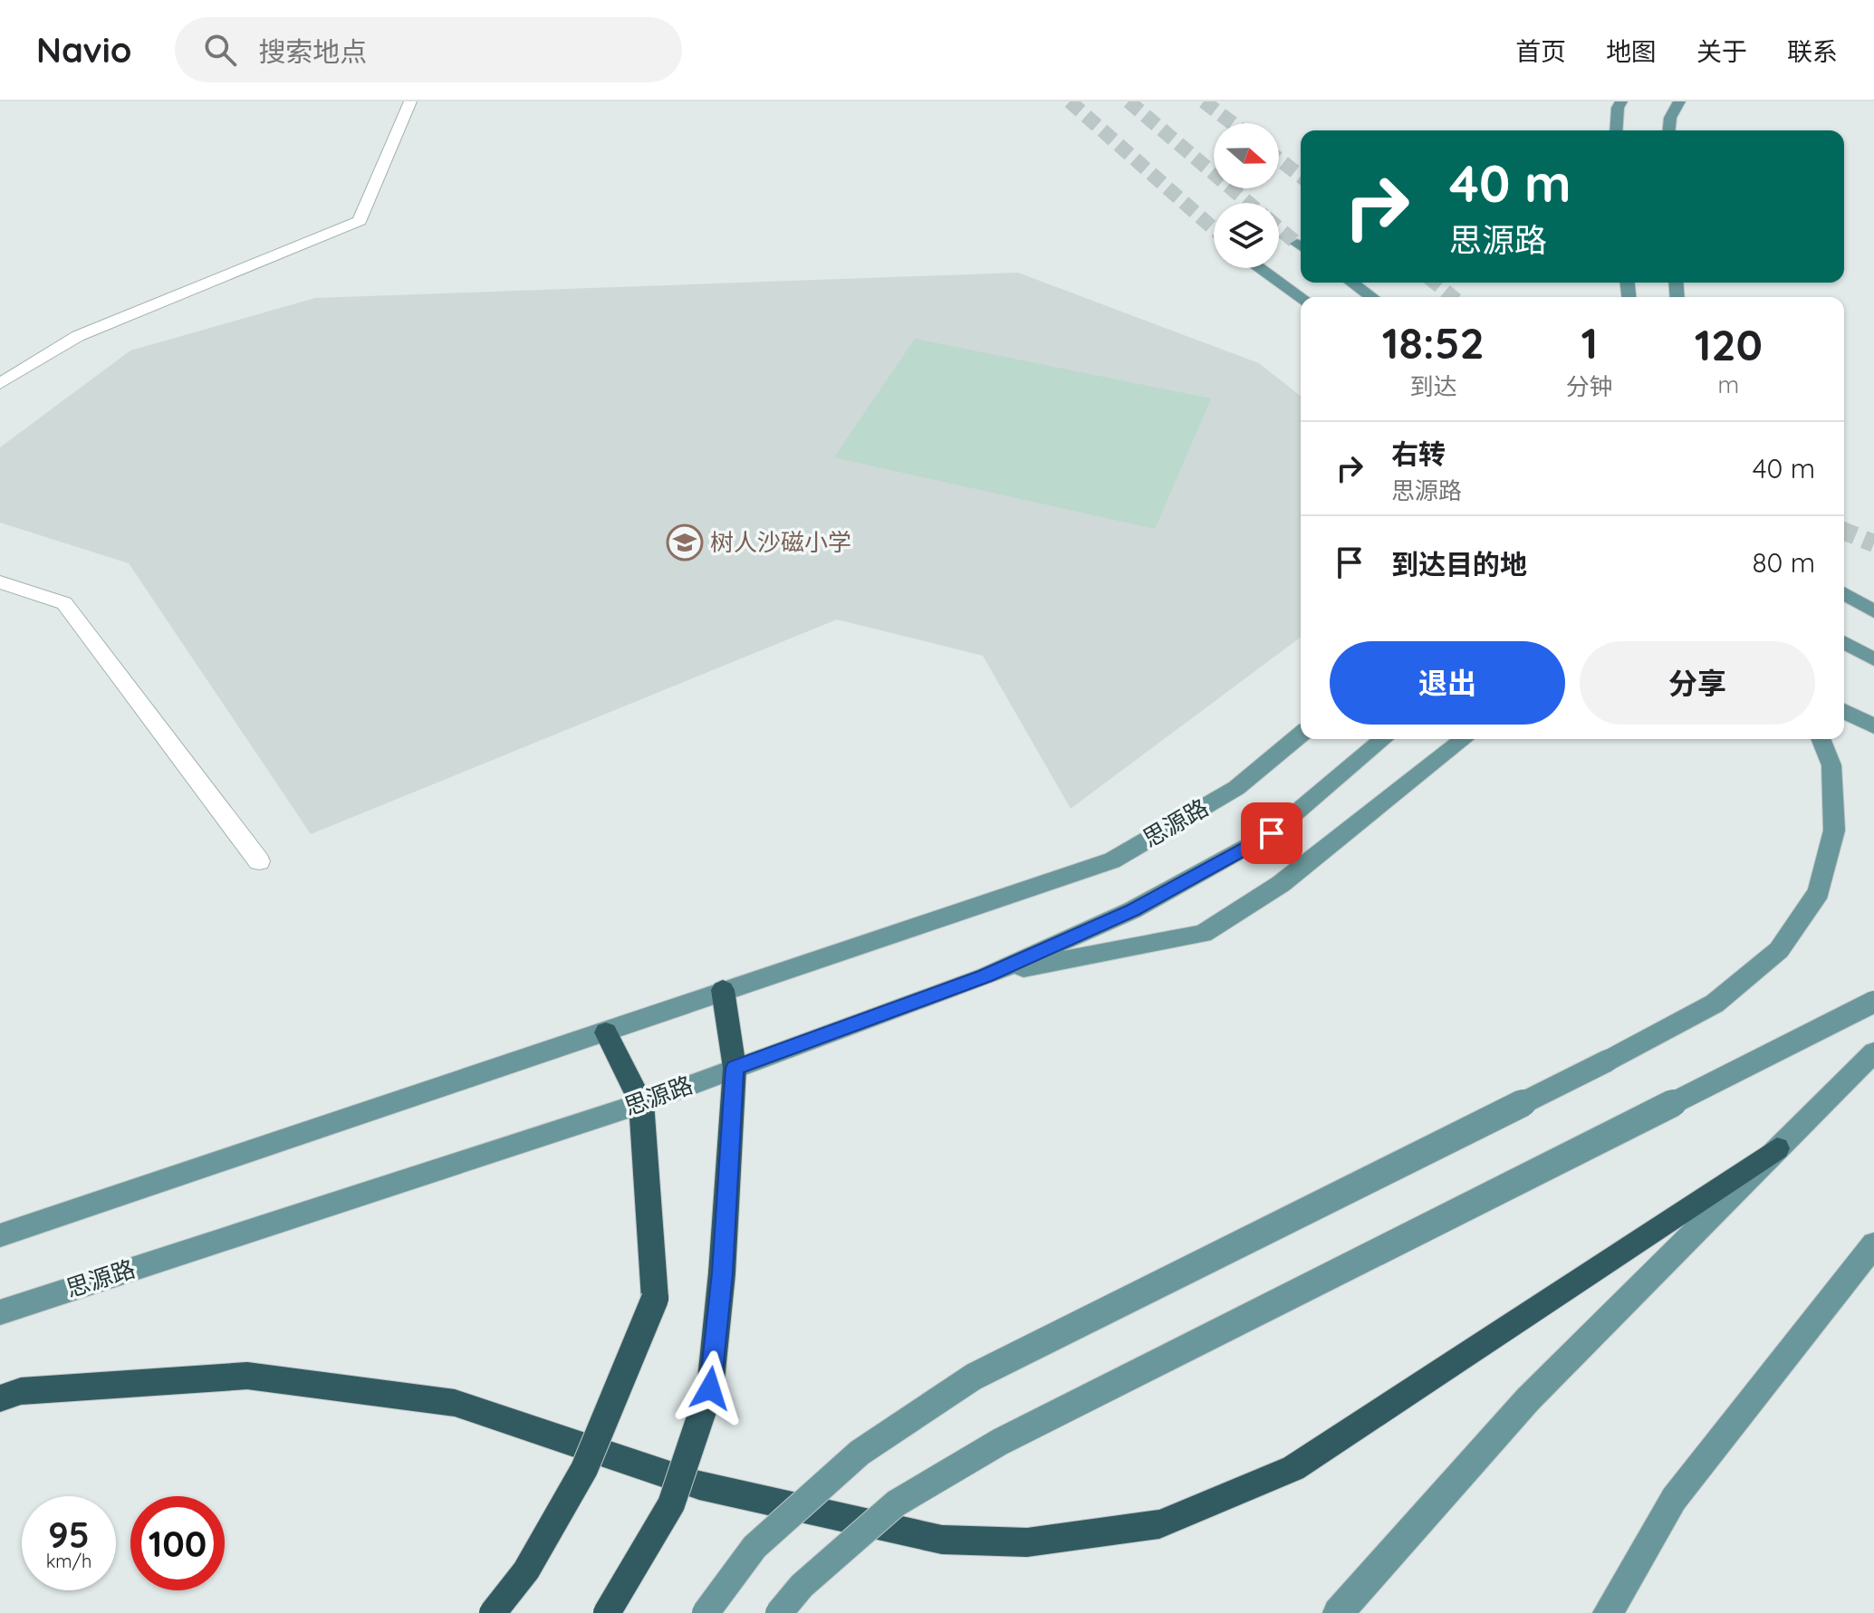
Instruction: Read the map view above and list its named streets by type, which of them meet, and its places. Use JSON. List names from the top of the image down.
{
  "streets": {
    "main road": ["思源路"]
  },
  "places": {
    "school or university": ["树人沙磁小学"]
  },
  "north": "right",
  "page": {
    "header": "Navio",
    "search": "搜索地点",
    "nav": [
      "首页",
      "地图",
      "关于",
      "联系"
    ],
    "turn": ["40 m", "思源路"],
    "eta": [
      "18:52",
      "到达",
      "1",
      "分钟",
      "120",
      "m"
    ],
    "list": [
      {
        "name": "右转",
        "note": "思源路",
        "value": "40 m"
      },
      {
        "name": "到达目的地",
        "value": "80 m"
      }
    ],
    "buttons": ["退出", "分享"],
    "speed": "95 km/h",
    "limit": "100"
  }
}
